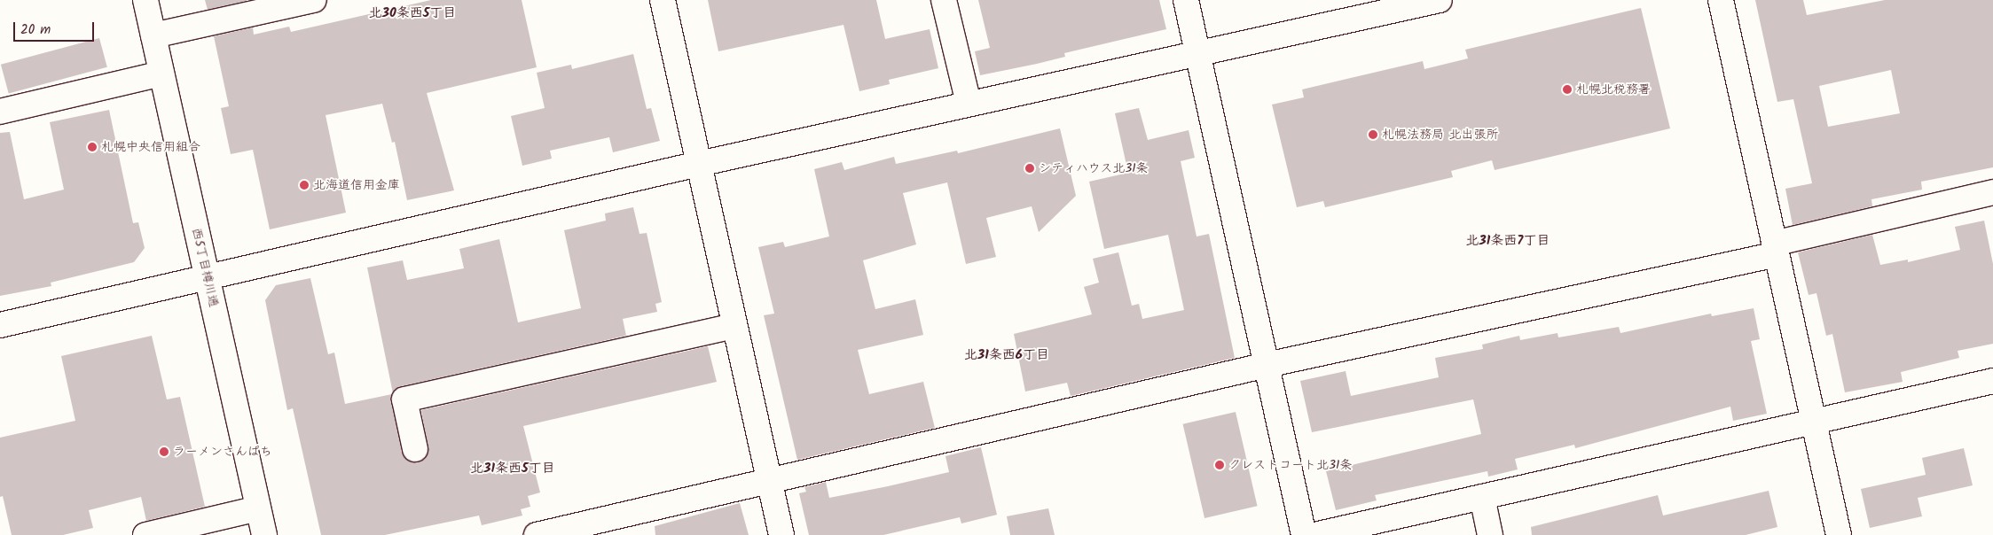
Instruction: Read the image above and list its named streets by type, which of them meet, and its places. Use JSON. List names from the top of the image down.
{
  "streets": {
    "street": ["西5丁目樽川通"]
  },
  "districts": [
    "北30条西5丁目",
    "北31条西7丁目",
    "北31条西6丁目",
    "北31条西5丁目"
  ],
  "places": [
    "札幌北税務署",
    "札幌法務局 北出張所",
    "札幌中央信用組合",
    "シティハウス北31条",
    "北海道信用金庫",
    "ラーメンさんぱち",
    "クレストコート北31条"
  ],
  "scale_bar": "20 m"
}
